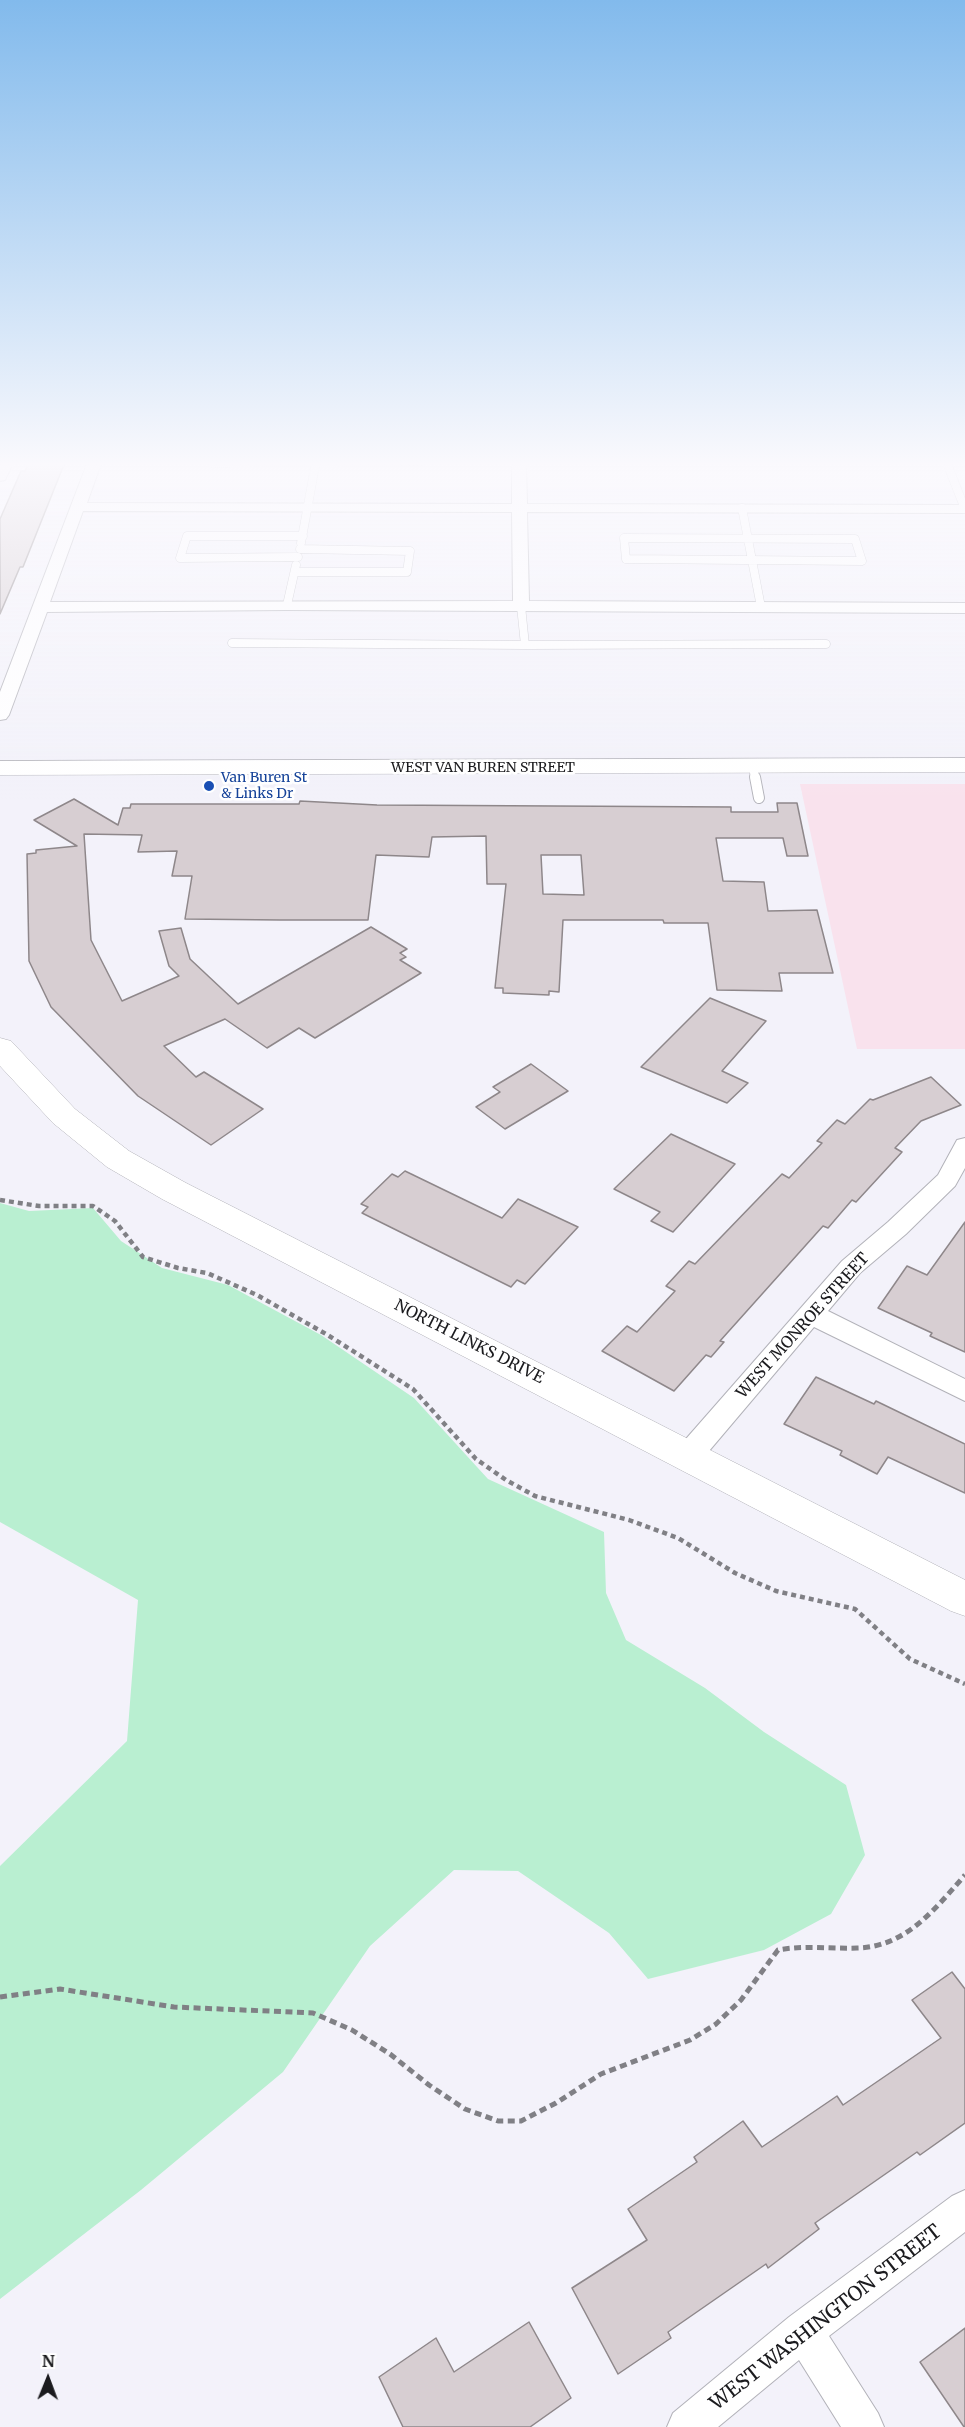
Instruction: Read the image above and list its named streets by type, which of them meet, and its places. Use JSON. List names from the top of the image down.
{
  "streets": {
    "main road": ["WEST VAN BUREN STREET", "NORTH LINKS DRIVE"],
    "street": ["WEST MONROE STREET", "WEST WASHINGTON STREET"]
  },
  "crossings": [
    ["WEST MONROE STREET", "NORTH LINKS DRIVE"]
  ],
  "places": ["Van Buren St & Links Dr"],
  "north": "top"
}
